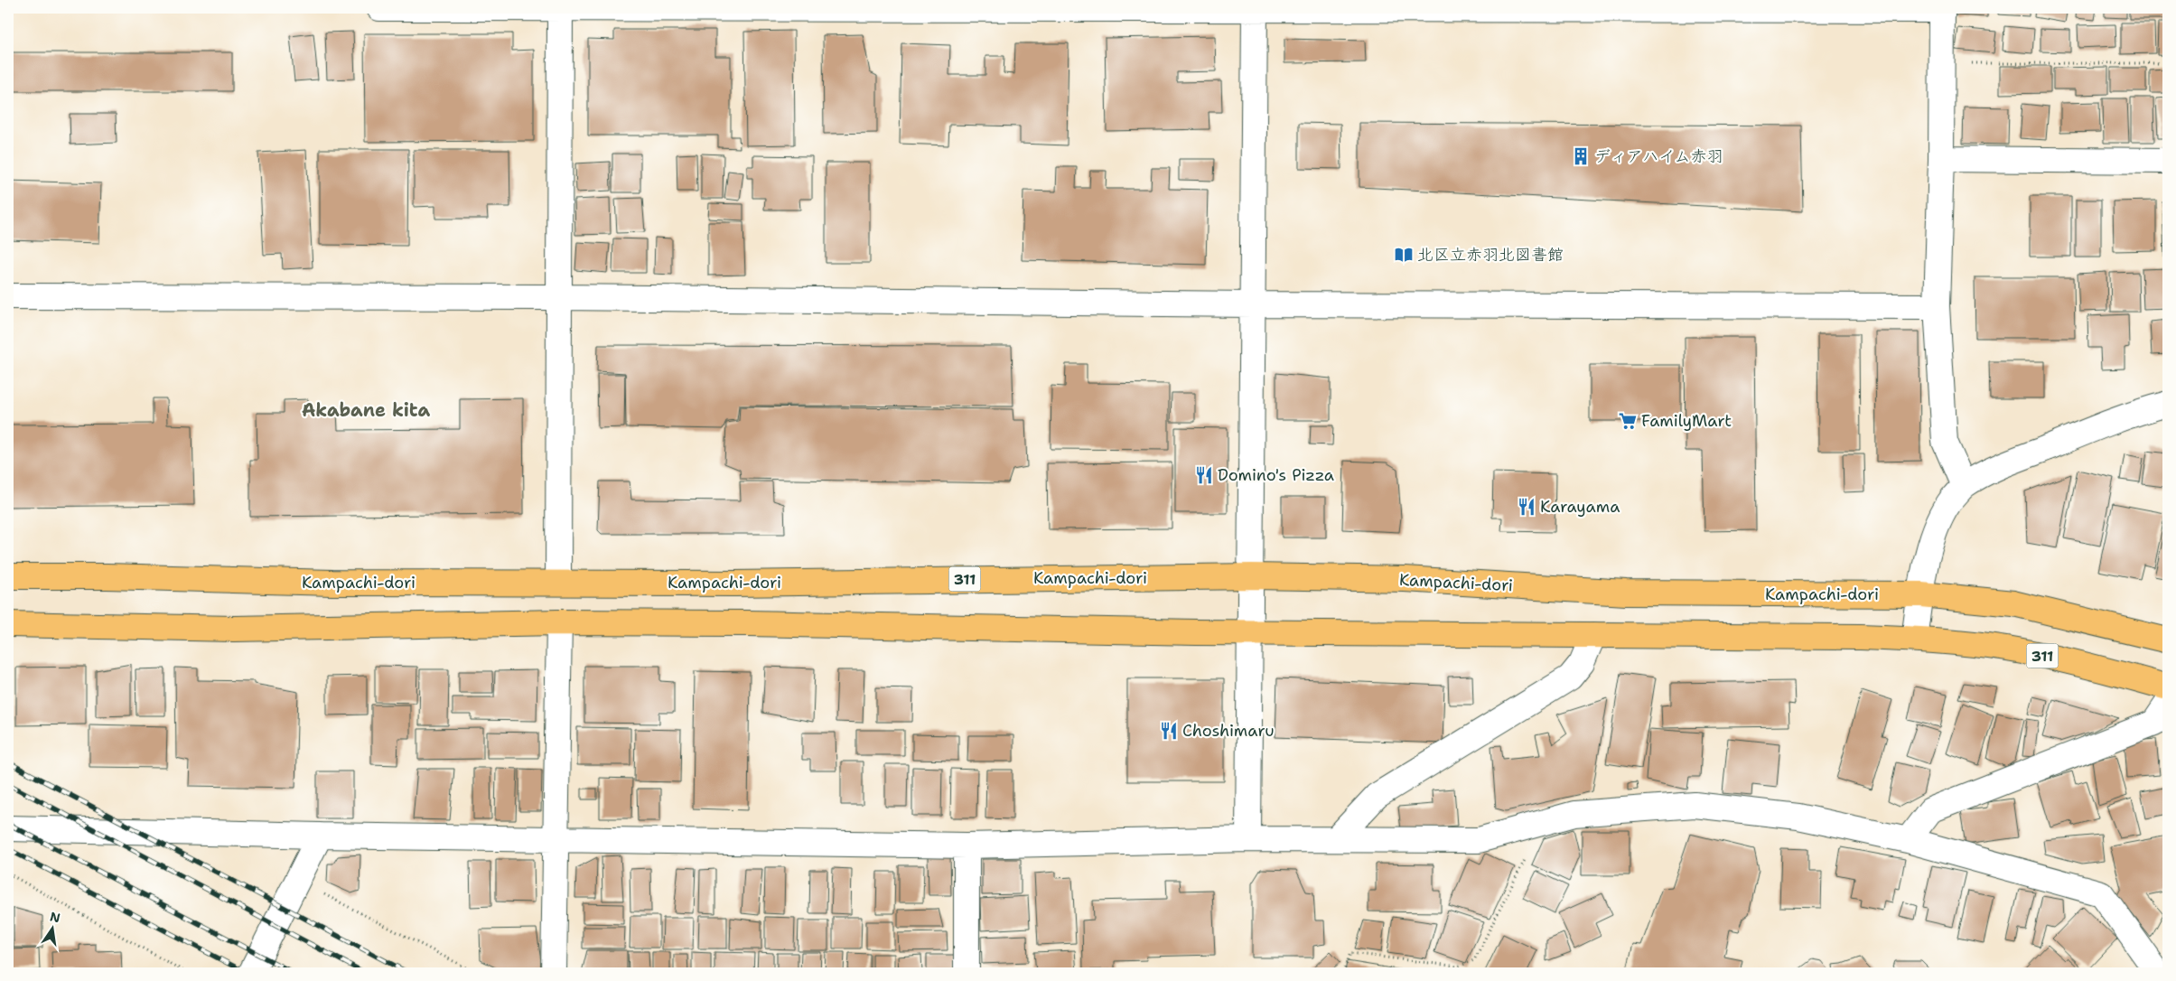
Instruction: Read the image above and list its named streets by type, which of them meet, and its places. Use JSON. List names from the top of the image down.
{
  "streets": {
    "main road": ["Kampachi-dori", "311"]
  },
  "districts": ["Akabane kita"],
  "places": {
    "building": ["ディアハイム赤羽"],
    "library": ["北区立赤羽北図書館"],
    "supermarket": ["FamilyMart"],
    "restaurant": ["Domino's Pizza", "Karayama", "Choshimaru"]
  },
  "north": "top"
}
